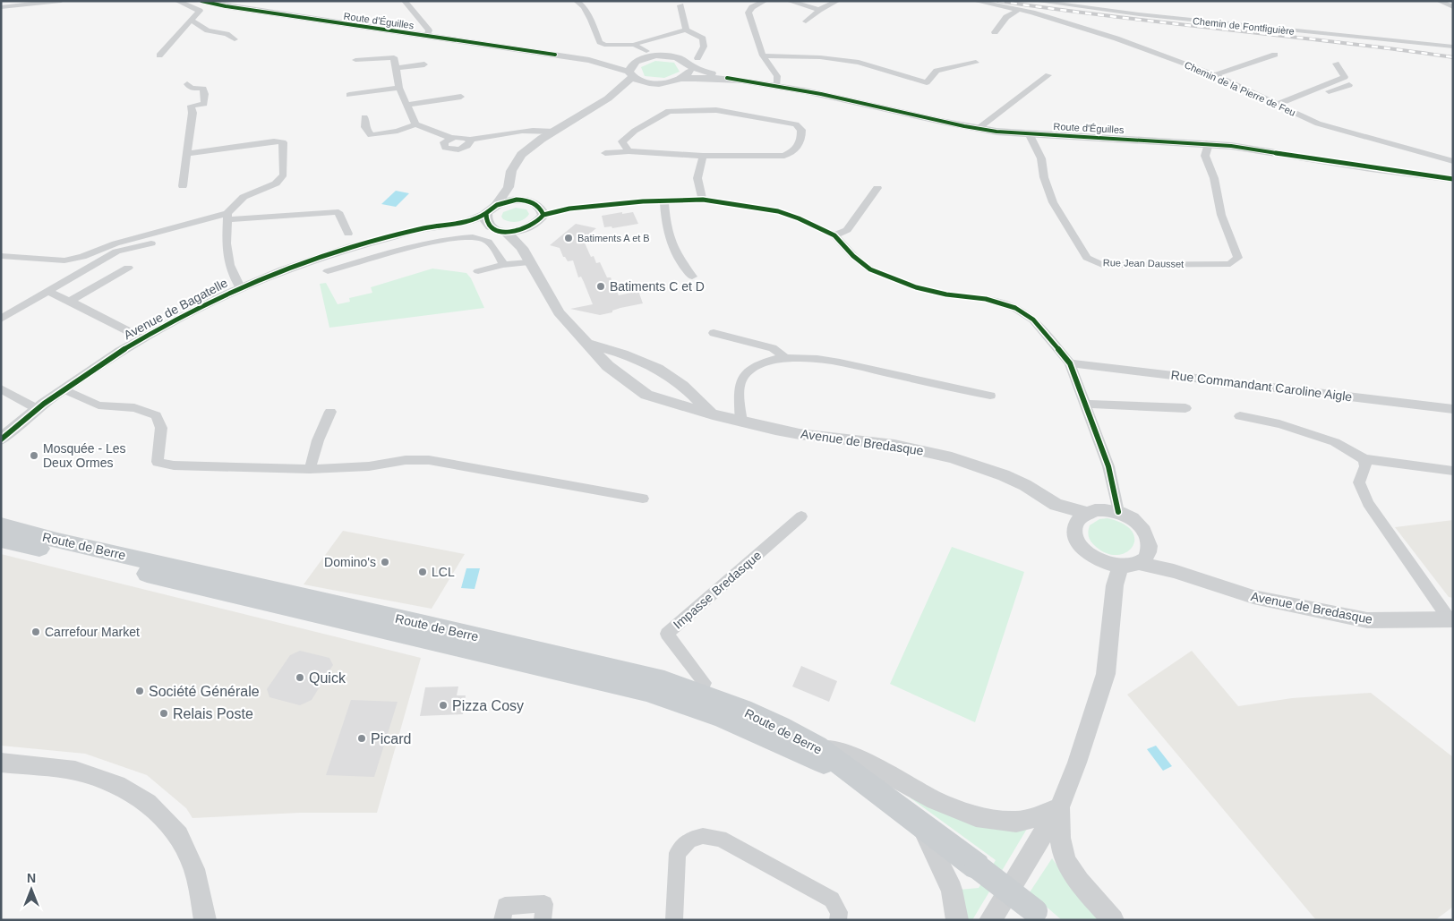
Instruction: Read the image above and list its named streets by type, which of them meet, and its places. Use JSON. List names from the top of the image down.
{
  "streets": {
    "main road": ["Route de Berre"],
    "street": [
      "Route d'Éguilles",
      "Chemin de Fontfiguière",
      "Chemin de la Pierre de Feu",
      "Rue Jean Dausset",
      "Avenue de Bagatelle",
      "Rue Commandant Caroline Aigle",
      "Avenue de Bredasque",
      "Impasse Bredasque"
    ]
  },
  "crossings": [
    ["Route d'Éguilles", "Rue Jean Dausset"],
    ["Avenue de Bagatelle", "Avenue de Bredasque"],
    ["Route de Berre", "Impasse Bredasque"]
  ],
  "places": [
    "Batiments A et B",
    "Batiments C et D",
    "Mosquée - Les Deux Ormes",
    "Domino's",
    "LCL",
    "Carrefour Market",
    "Quick",
    "Société Générale",
    "Pizza Cosy",
    "Relais Poste",
    "Picard"
  ],
  "north": "top"
}
